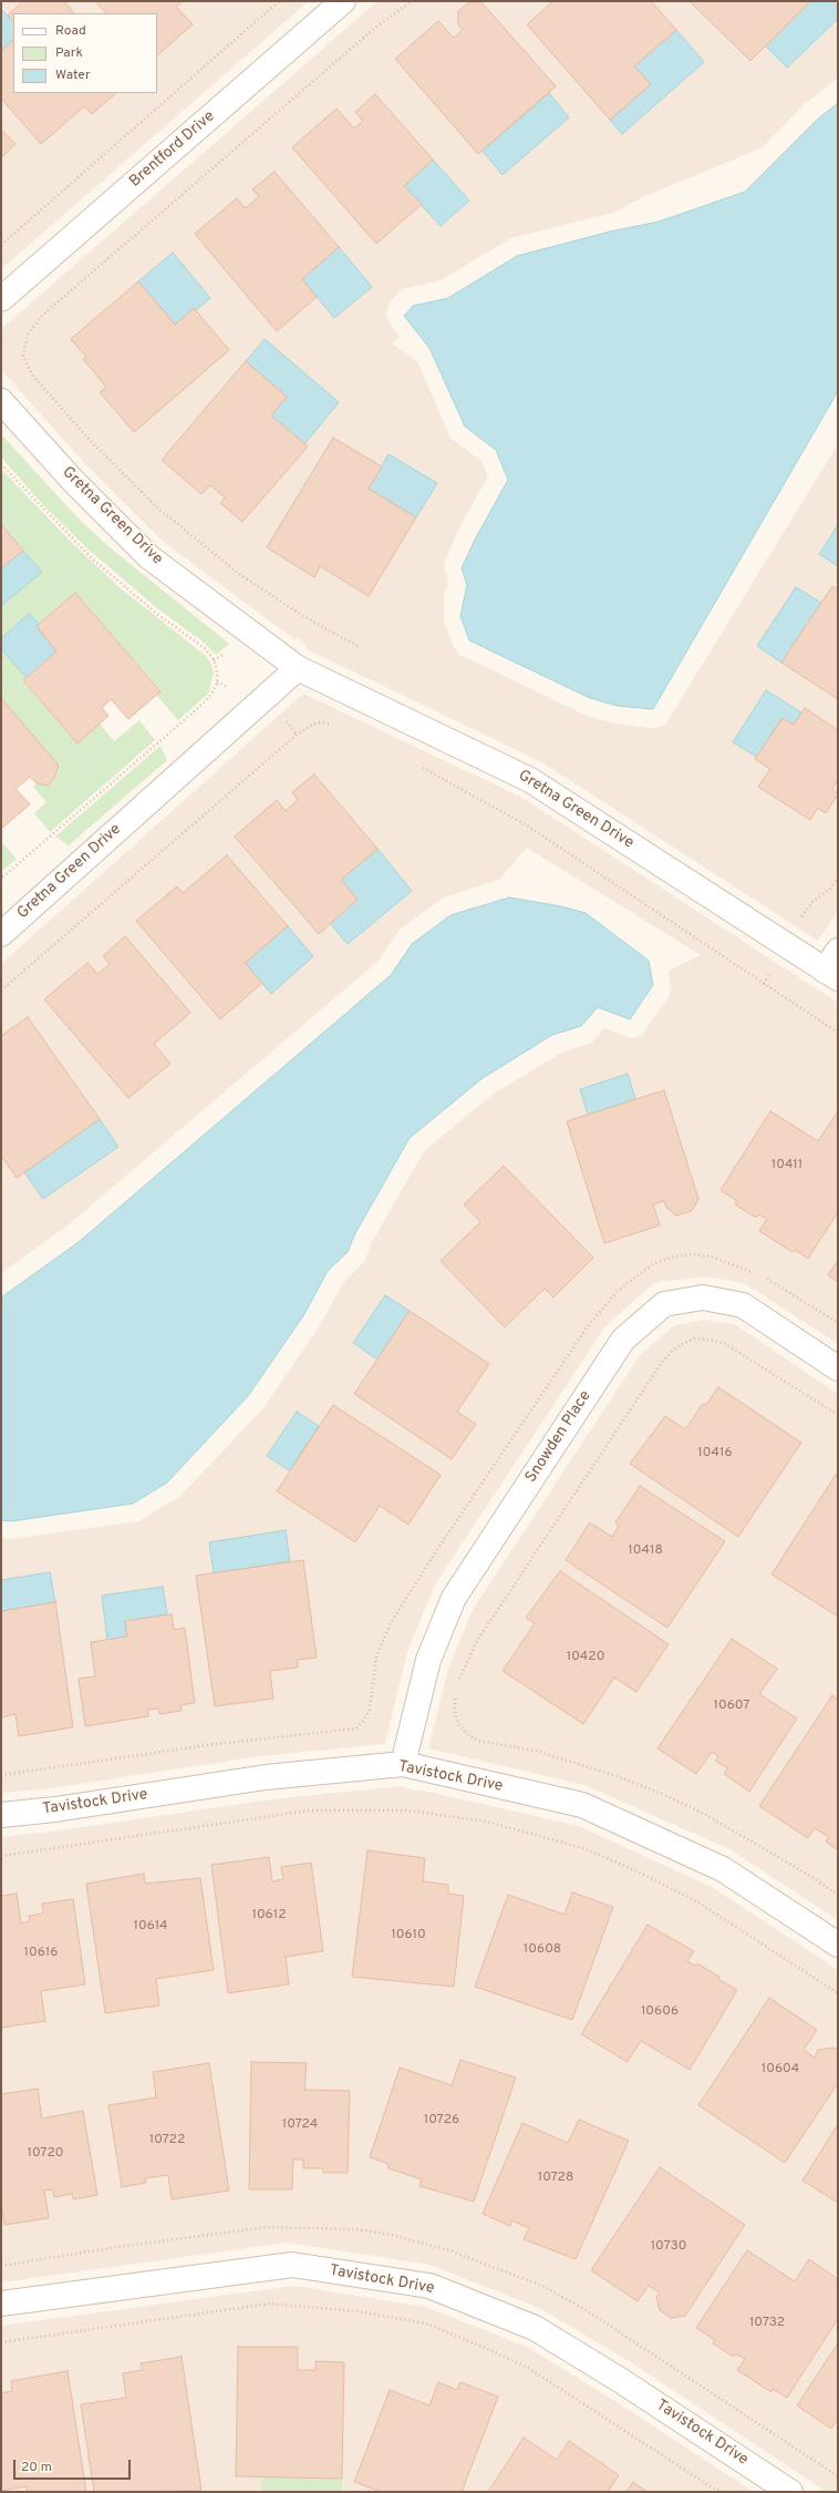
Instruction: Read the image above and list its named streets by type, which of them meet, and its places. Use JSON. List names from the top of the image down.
{
  "streets": {
    "street": [
      "Brentford Drive",
      "Gretna Green Drive",
      "Snowden Place",
      "Tavistock Drive"
    ]
  },
  "crossings": [
    ["Snowden Place", "Tavistock Drive"]
  ],
  "house_numbers": [
    "10411",
    "10416",
    "10418",
    "10420",
    "10607",
    "10612",
    "10614",
    "10610",
    "10608",
    "10616",
    "10606",
    "10604",
    "10726",
    "10724",
    "10722",
    "10720",
    "10728",
    "10730",
    "10732"
  ],
  "legend": ["Road", "Park", "Water"],
  "scale_bar": "20 m"
}
